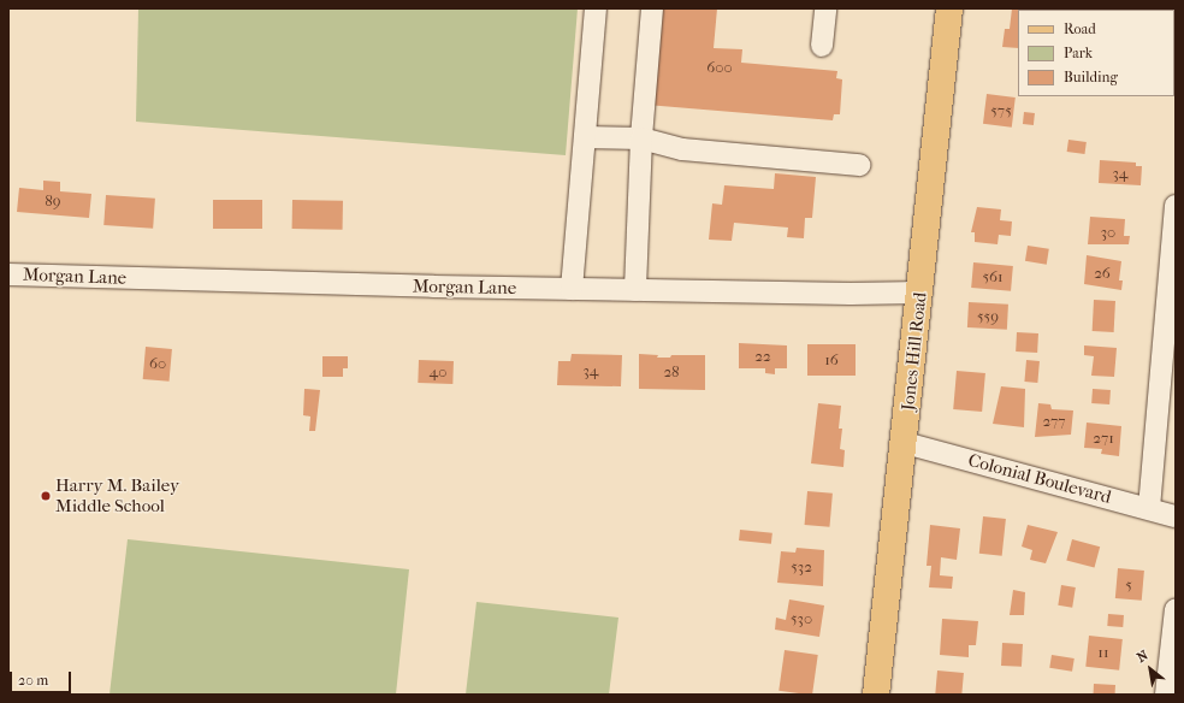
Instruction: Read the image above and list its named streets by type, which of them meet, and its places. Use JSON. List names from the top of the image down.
{
  "streets": {
    "main road": ["Jones Hill Road"],
    "street": ["Morgan Lane", "Colonial Boulevard"]
  },
  "crossings": [
    ["Morgan Lane", "Jones Hill Road"],
    ["Jones Hill Road", "Colonial Boulevard"]
  ],
  "places": ["Harry M. Bailey Middle School"],
  "house_numbers": [
    "600",
    "575",
    "34",
    "89",
    "30",
    "26",
    "561",
    "559",
    "22",
    "16",
    "60",
    "34",
    "40",
    "28",
    "277",
    "271",
    "532",
    "5",
    "530",
    "11"
  ],
  "legend": ["Road", "Park", "Building"],
  "scale_bar": "20 m",
  "north": "top left"
}
